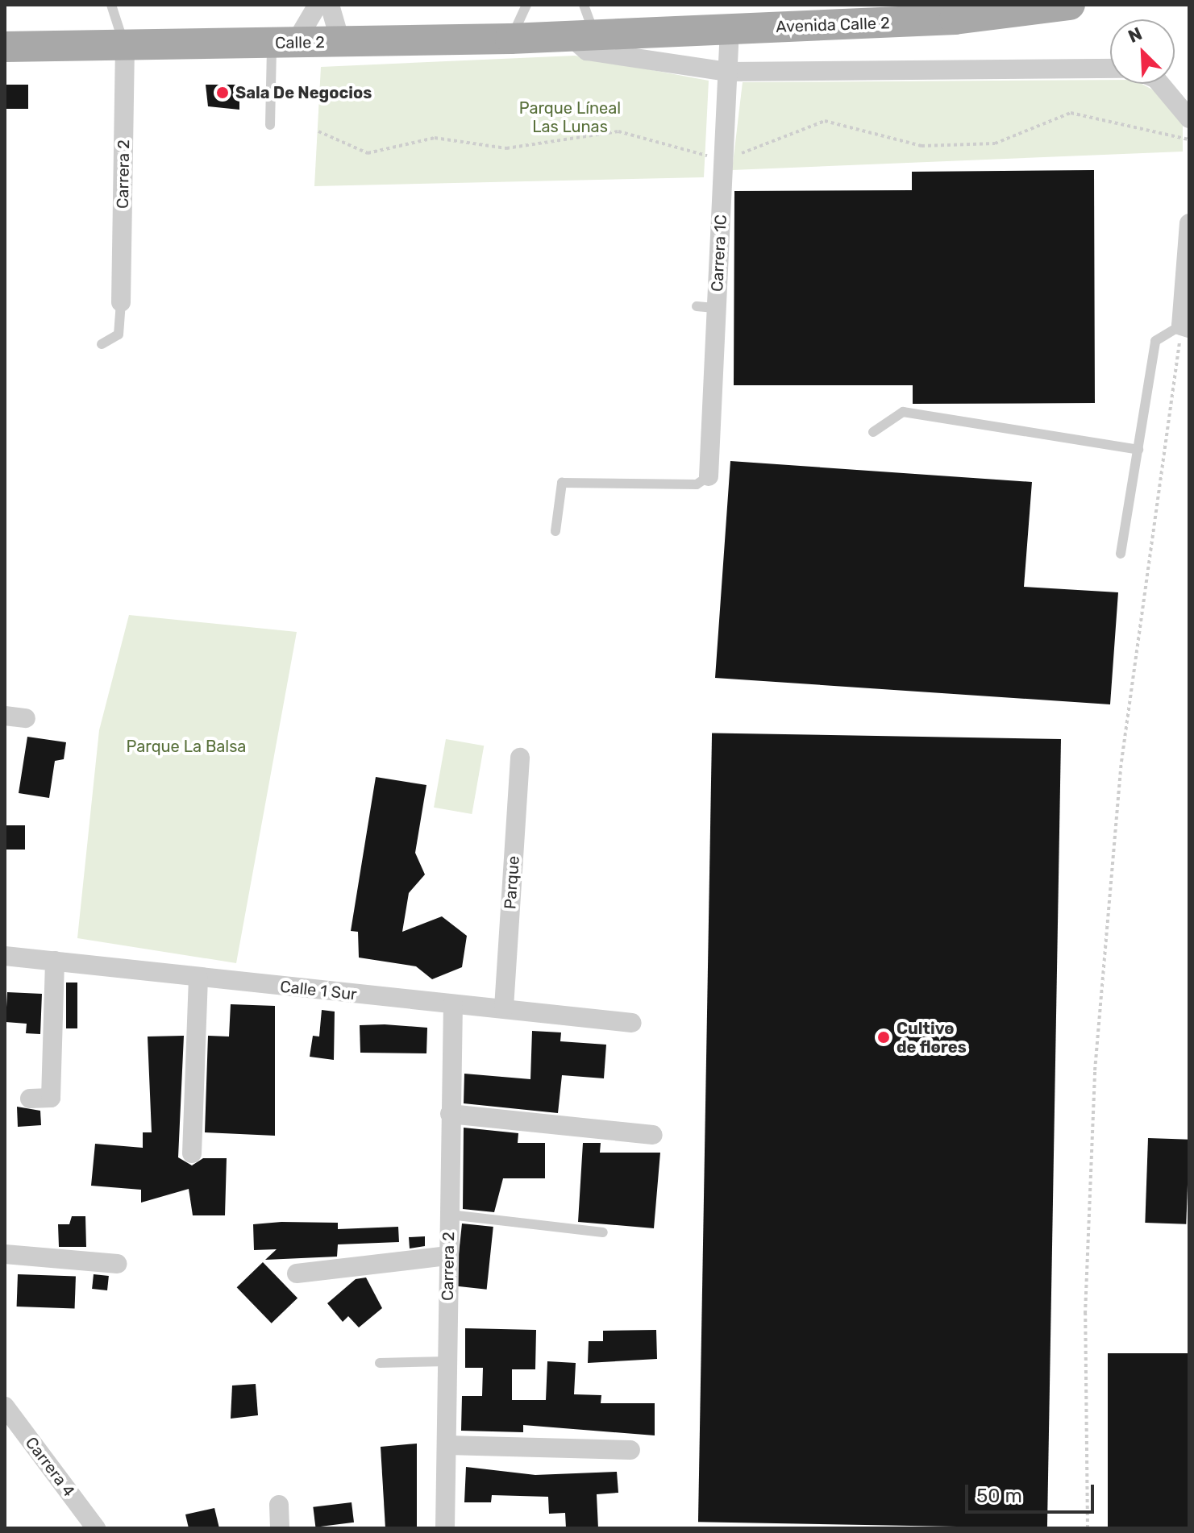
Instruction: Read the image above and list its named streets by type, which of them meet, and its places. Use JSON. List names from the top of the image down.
{
  "streets": {
    "main road": ["Avenida Calle 2", "Calle 2"],
    "street": [
      "Carrera 2",
      "Carrera 1C",
      "Parque",
      "Calle 1 Sur",
      "Carrera 4"
    ]
  },
  "crossings": [
    ["Avenida Calle 2", "Calle 2"],
    ["Avenida Calle 2", "Carrera 1C"],
    ["Calle 2", "Carrera 2"],
    ["Carrera 2", "Calle 1 Sur"],
    ["Parque", "Calle 1 Sur"]
  ],
  "parks": ["Parque Líneal Las Lunas", "Parque La Balsa"],
  "places": ["Sala De Negocios", "Cultivo de flores"],
  "scale_bar": "50 m",
  "north": "top left"
}
